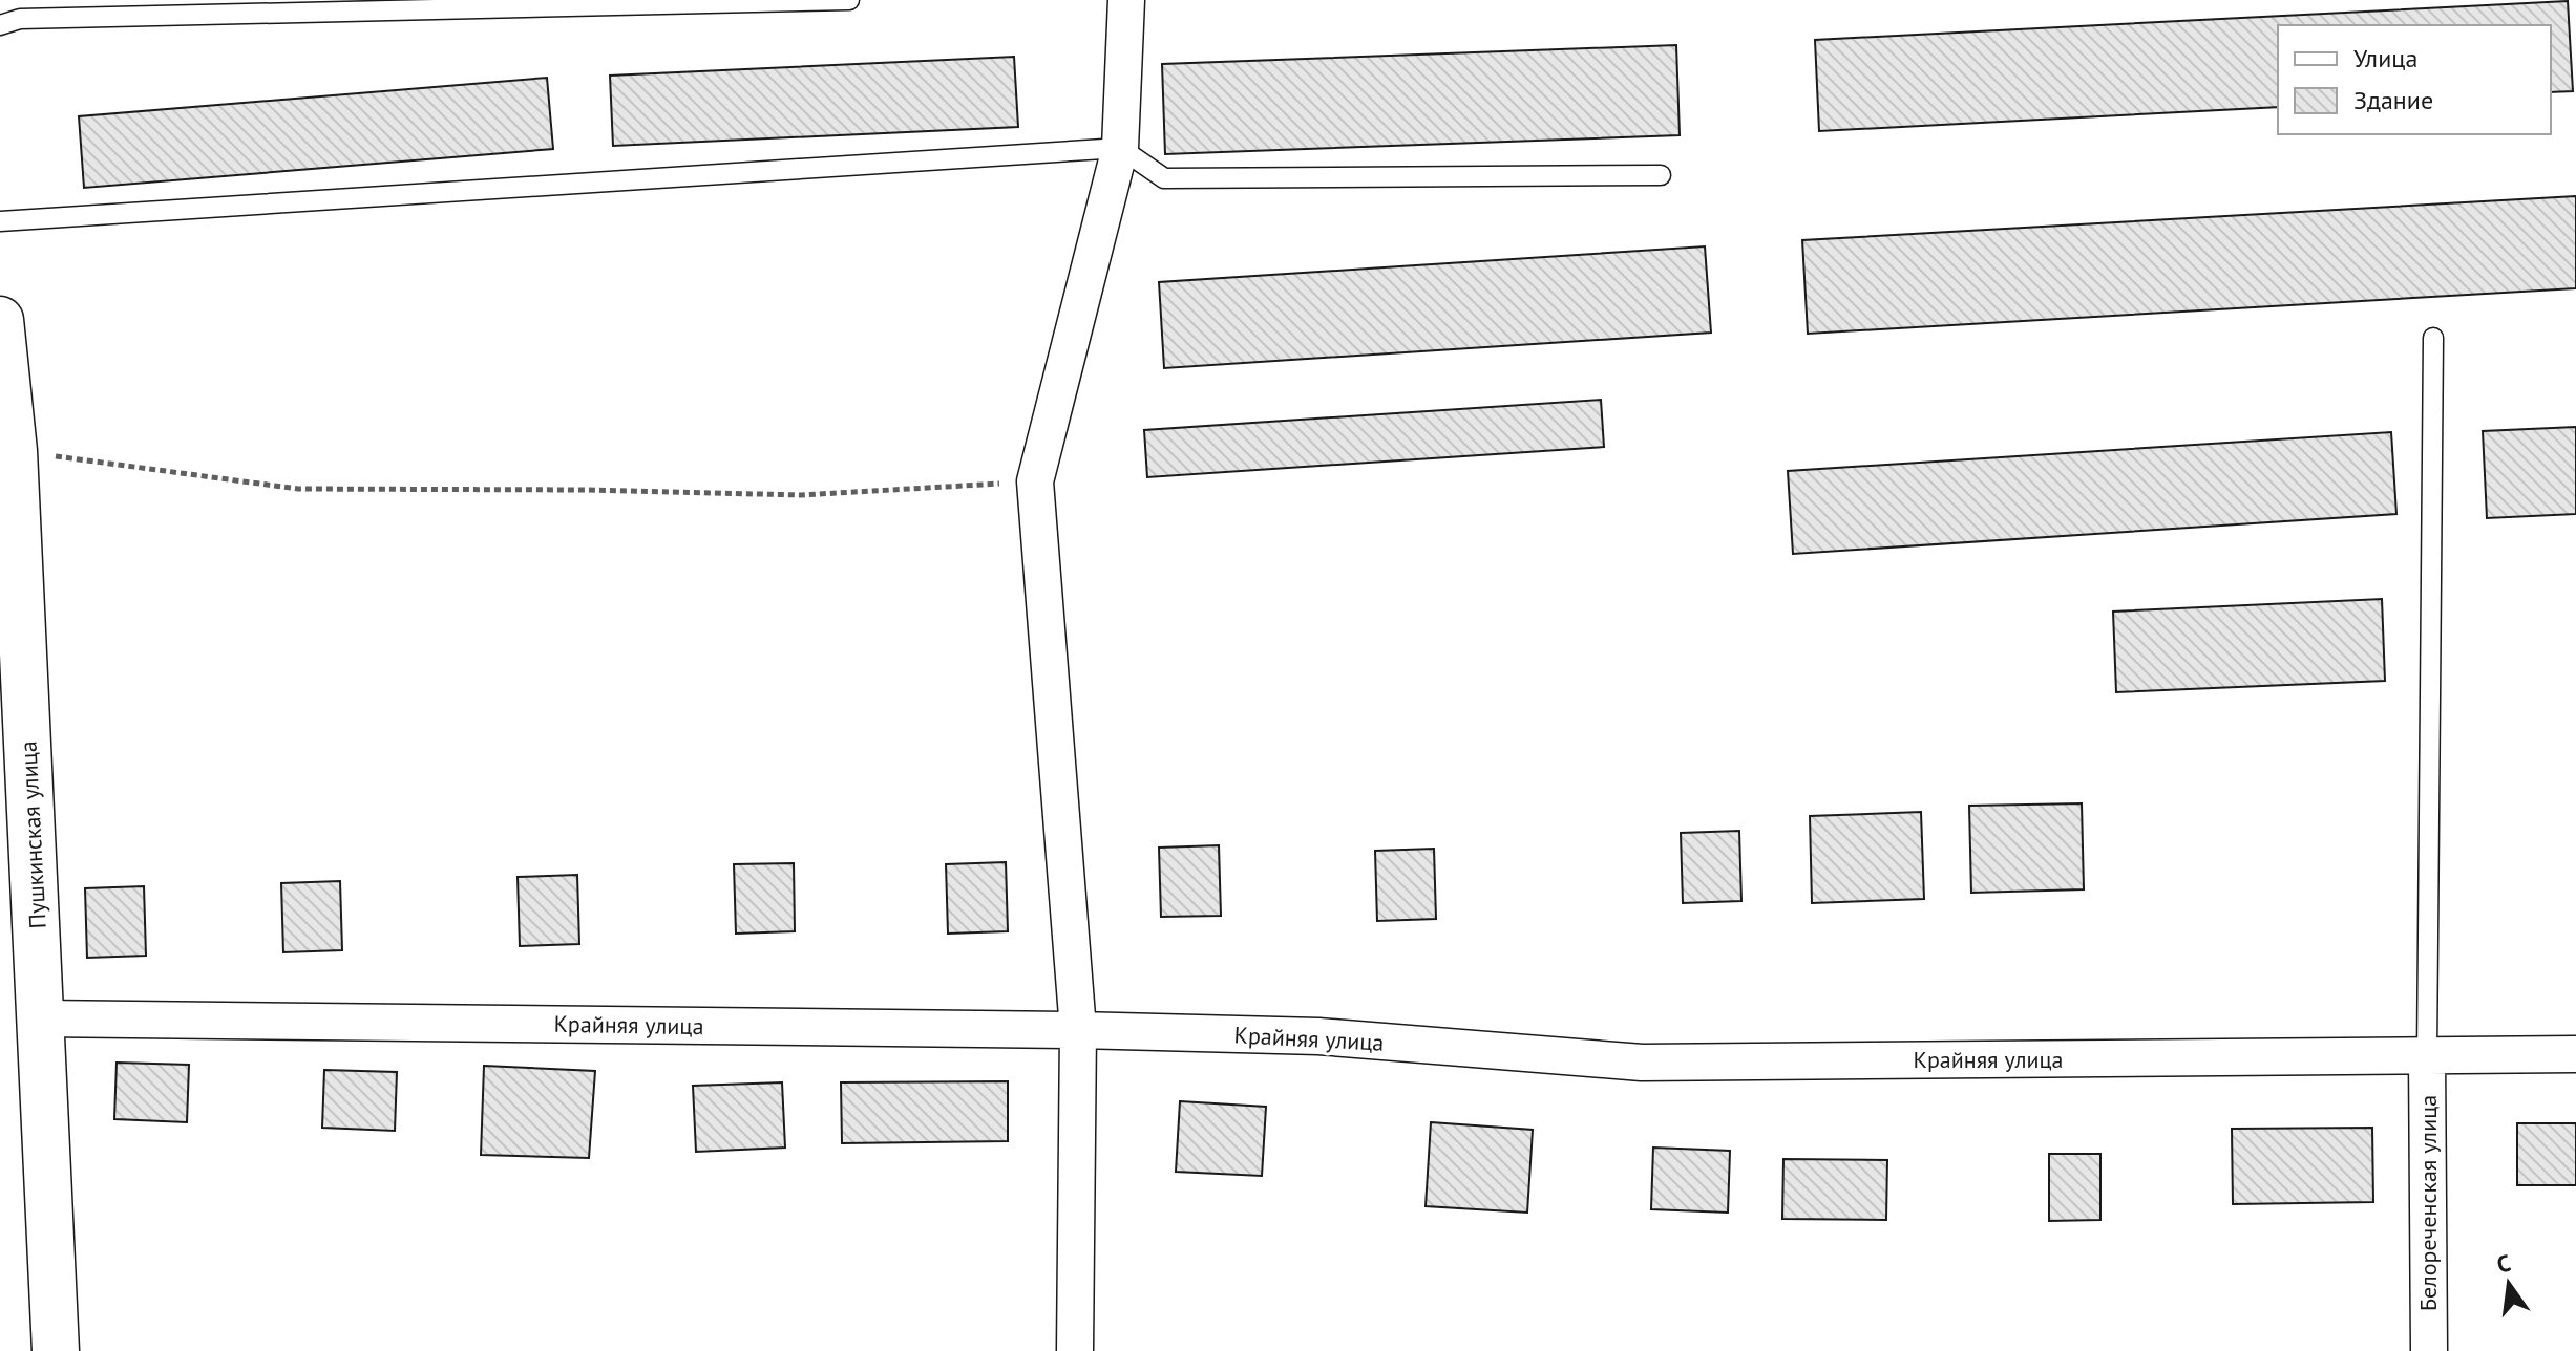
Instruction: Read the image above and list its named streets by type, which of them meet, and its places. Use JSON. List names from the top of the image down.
{
  "streets": {
    "street": ["Пушкинская улица", "Крайняя улица", "Белореченская улица"]
  },
  "crossings": [
    ["Пушкинская улица", "Крайняя улица"],
    ["Крайняя улица", "Белореченская улица"]
  ],
  "legend": ["Улица", "Здание"],
  "north": "top"
}
